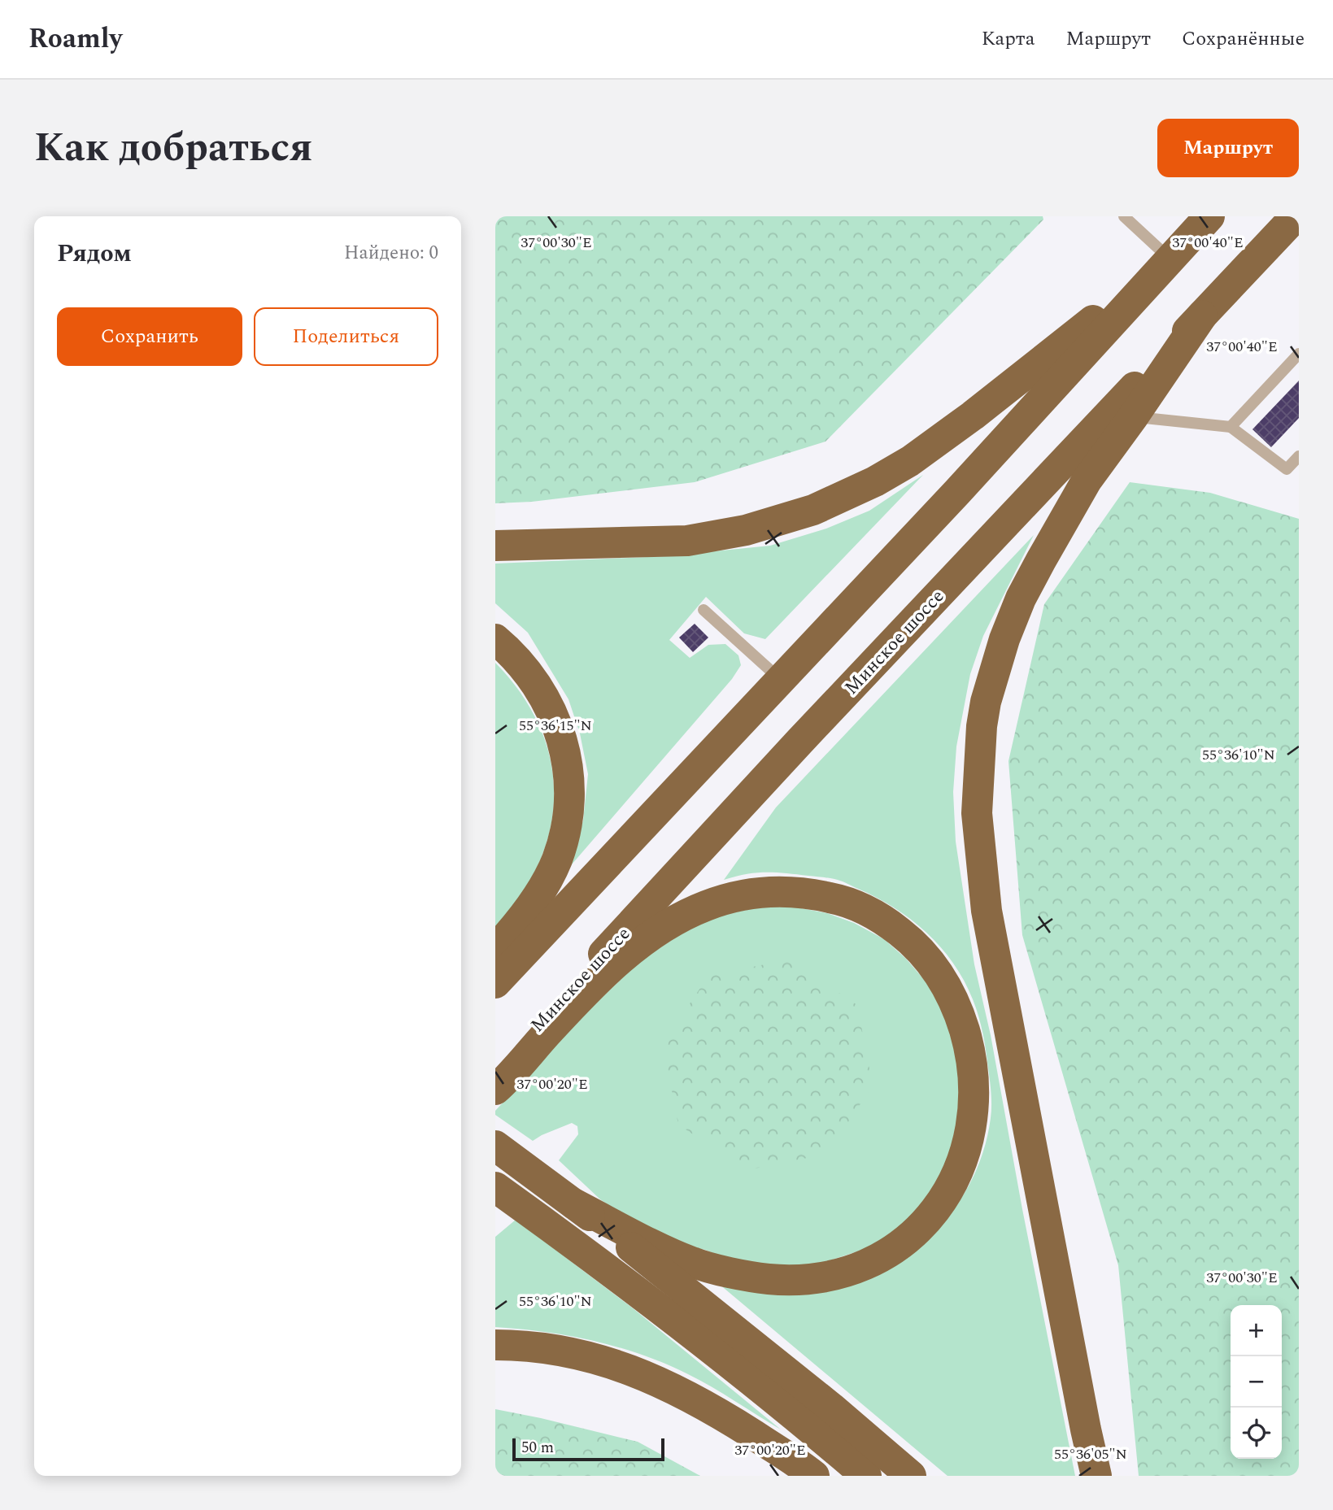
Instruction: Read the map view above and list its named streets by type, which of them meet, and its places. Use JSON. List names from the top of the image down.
{
  "streets": {
    "highway": ["Минское шоссе"]
  },
  "scale_bar": "50 m",
  "page": {
    "header": "Roamly",
    "nav": ["Карта", "Маршрут", "Сохранённые"],
    "title": "Как добраться",
    "buttons": [
      "Маршрут",
      ["Сохранить", "Поделиться"]
    ],
    "heading": ["Рядом", "Найдено: 0"],
    "map_buttons": ["+", "−"],
    "scale": "50 m"
  },
  "coordinates": [
    "37°00'30\"E",
    "37°00'40\"E",
    "55°36'15\"N",
    "55°36'10\"N",
    "37°00'20\"E",
    "55°36'05\"N"
  ]
}
